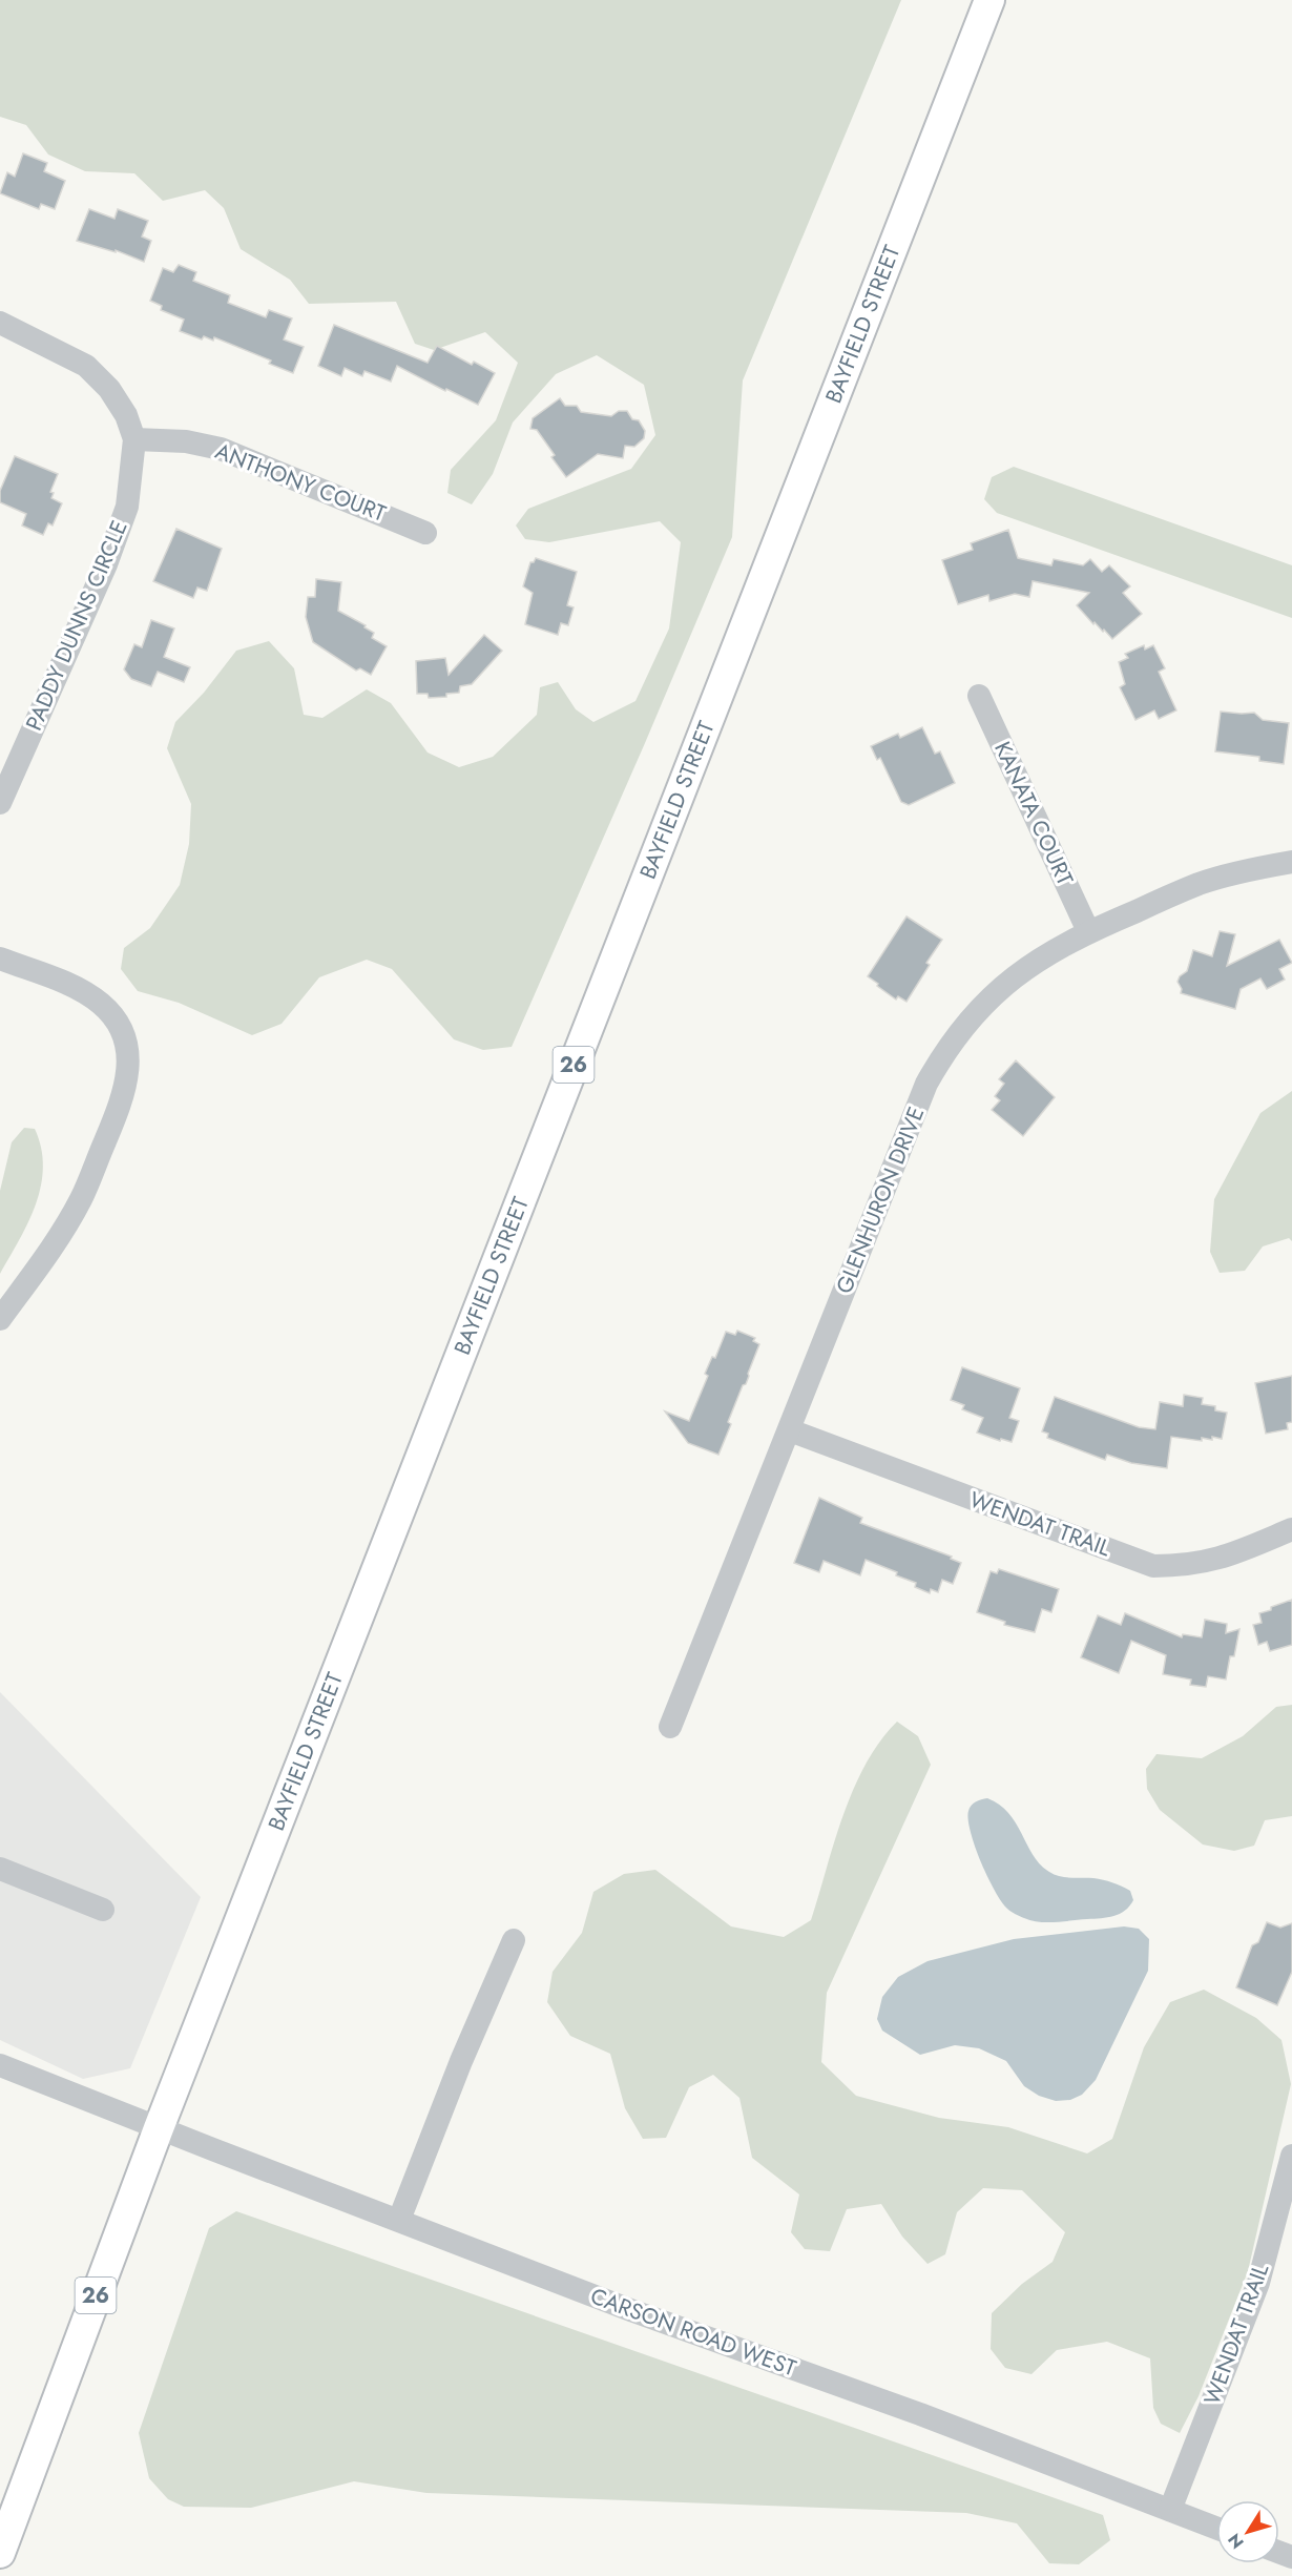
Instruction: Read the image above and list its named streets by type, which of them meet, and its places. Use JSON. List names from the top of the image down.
{
  "streets": {
    "main road": ["BAYFIELD STREET", "26"],
    "street": [
      "ANTHONY COURT",
      "PADDY DUNNS CIRCLE",
      "KANATA COURT",
      "GLENHURON DRIVE",
      "WENDAT TRAIL",
      "CARSON ROAD WEST"
    ]
  },
  "crossings": [
    ["BAYFIELD STREET", "CARSON ROAD WEST"],
    ["ANTHONY COURT", "PADDY DUNNS CIRCLE"],
    ["KANATA COURT", "GLENHURON DRIVE"],
    ["GLENHURON DRIVE", "WENDAT TRAIL"],
    ["WENDAT TRAIL", "CARSON ROAD WEST"]
  ],
  "north": "bottom left"
}
